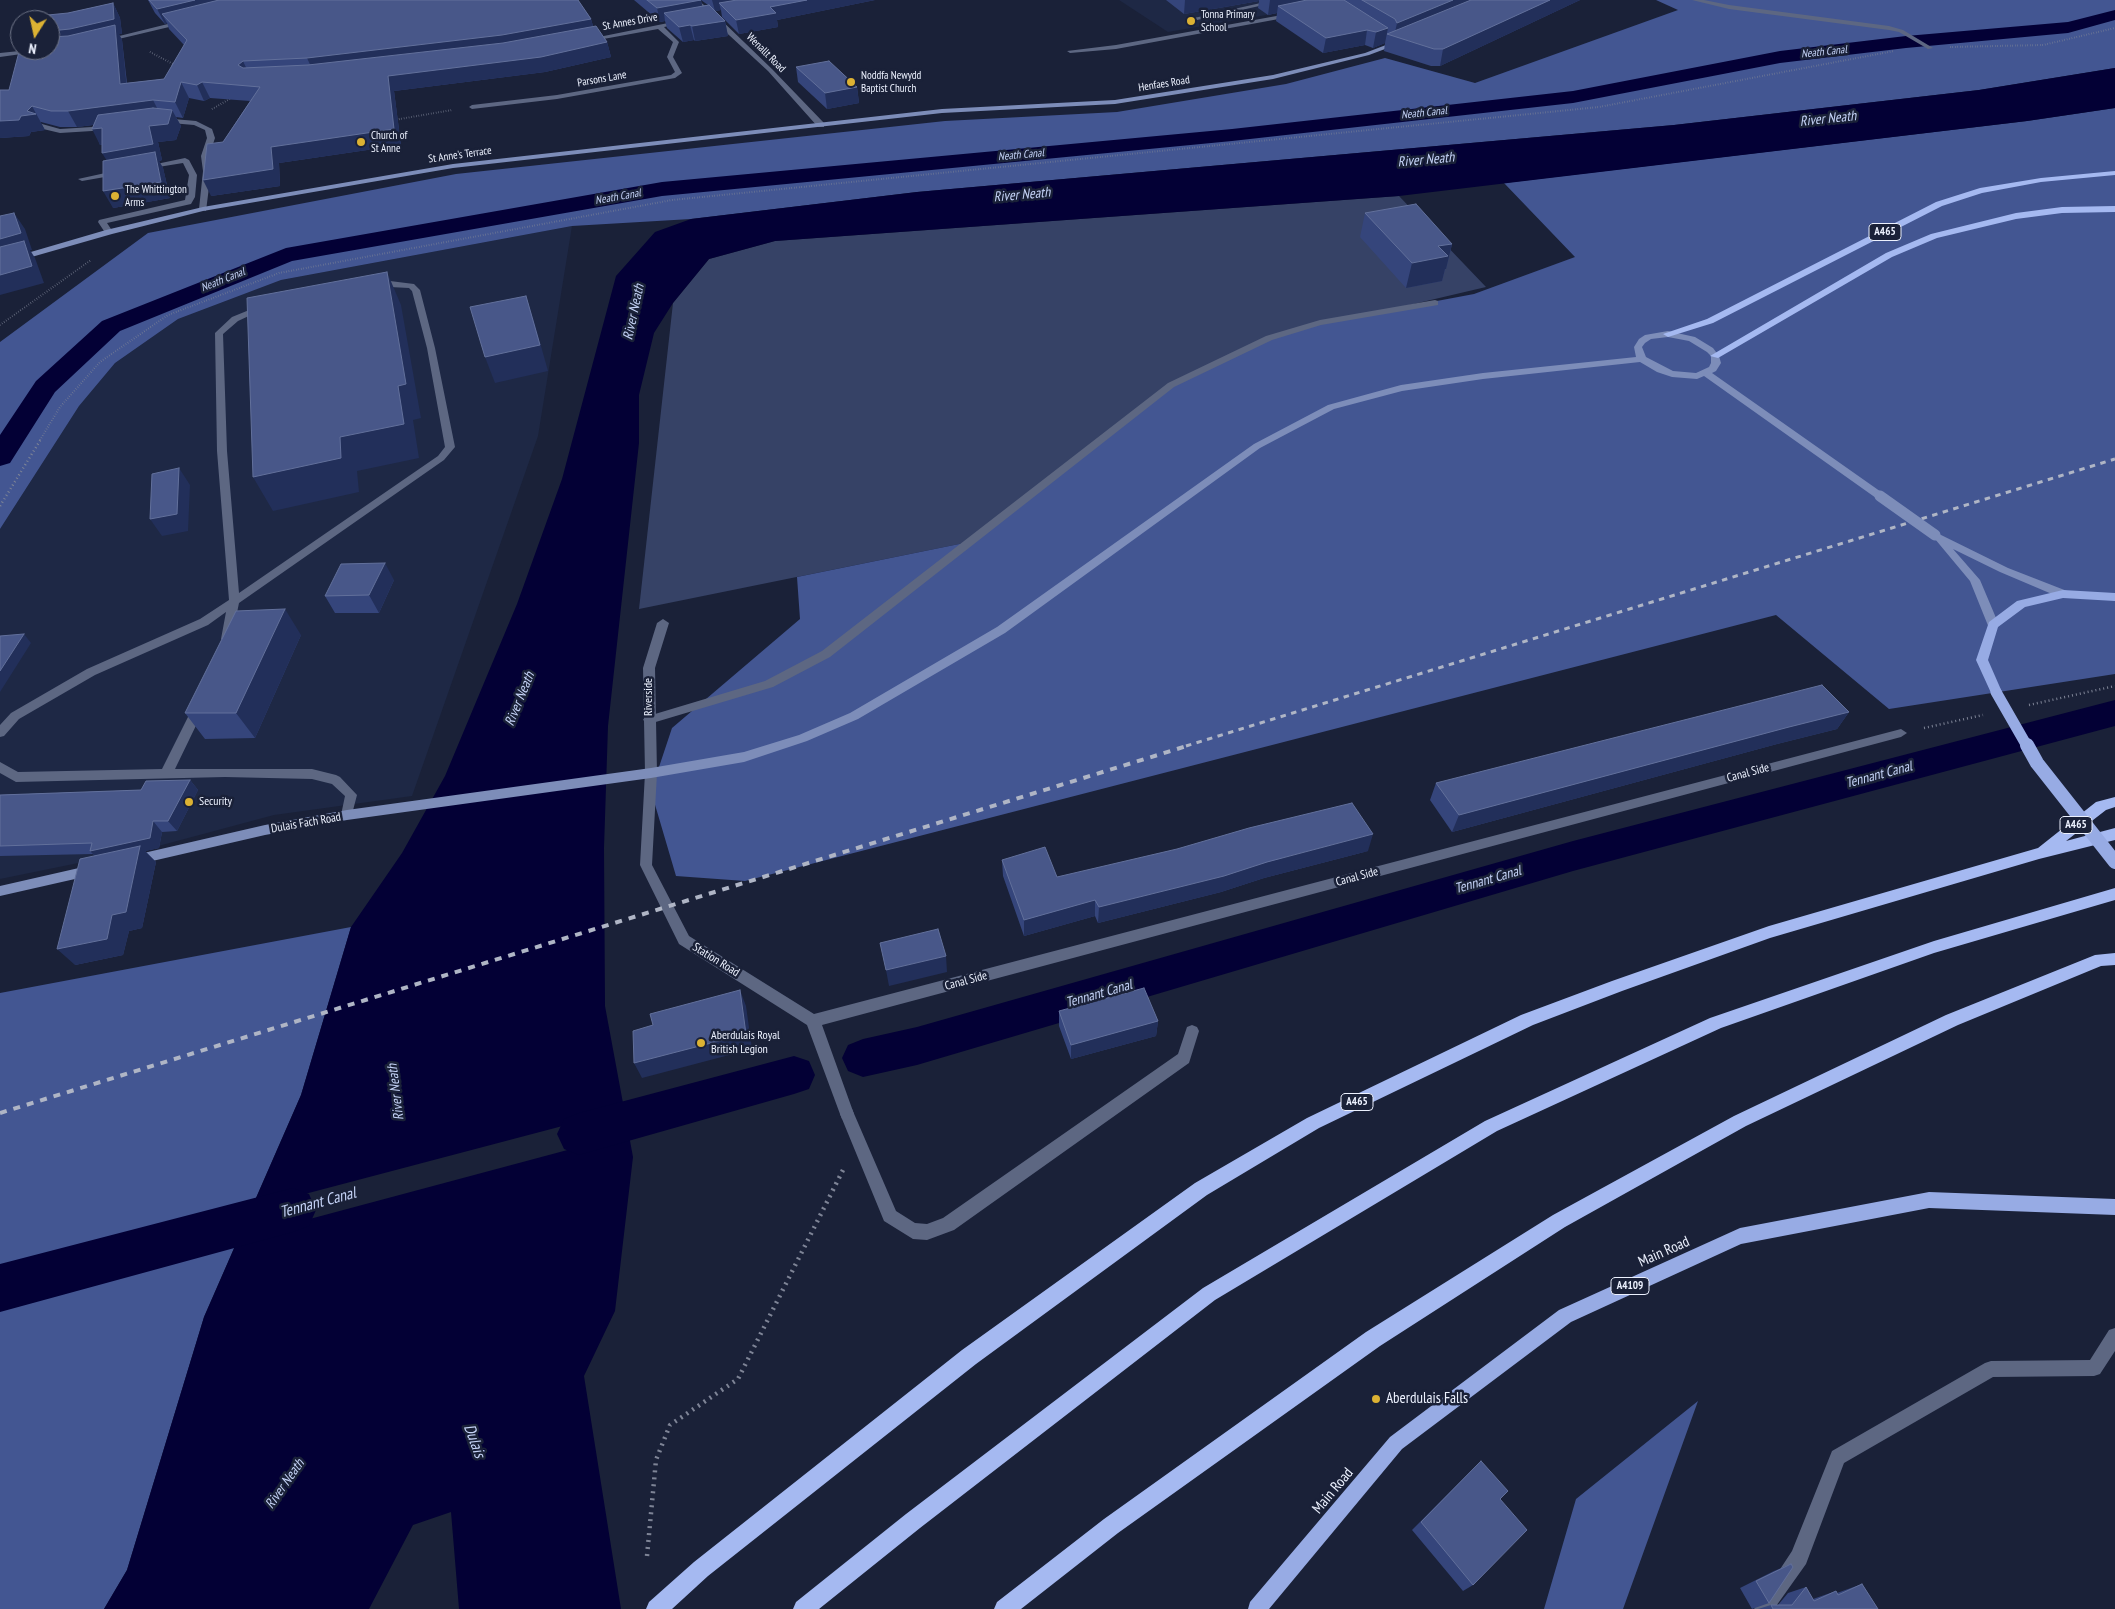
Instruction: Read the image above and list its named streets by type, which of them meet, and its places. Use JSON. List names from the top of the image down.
{
  "streets": {
    "highway": ["A465"],
    "main road": [
      "Henfaes Road",
      "St Anne's Terrace",
      "Dulais Fach Road",
      "Main Road",
      "A4109"
    ],
    "street": [
      "St Annes Drive",
      "Wenallt Road",
      "Parsons Lane",
      "Riverside",
      "Canal Side",
      "Station Road"
    ]
  },
  "crossings": [
    ["St Annes Drive", "Parsons Lane"],
    ["Wenallt Road", "Henfaes Road"],
    ["Wenallt Road", "St Anne's Terrace"],
    ["Henfaes Road", "St Anne's Terrace"],
    ["Riverside", "Dulais Fach Road"],
    ["Riverside", "Station Road"],
    ["Canal Side", "Station Road"],
    ["Dulais Fach Road", "Station Road"]
  ],
  "water": [
    "Neath Canal",
    "River Neath",
    "Tennant Canal",
    "Dulais"
  ],
  "places": [
    "Tonna Primary School",
    "Noddfa Newydd Baptist Church",
    "Church of St Anne",
    "The Whittington Arms",
    "Security",
    "Aberdulais Royal British Legion",
    "Aberdulais Falls"
  ],
  "north": "bottom"
}
